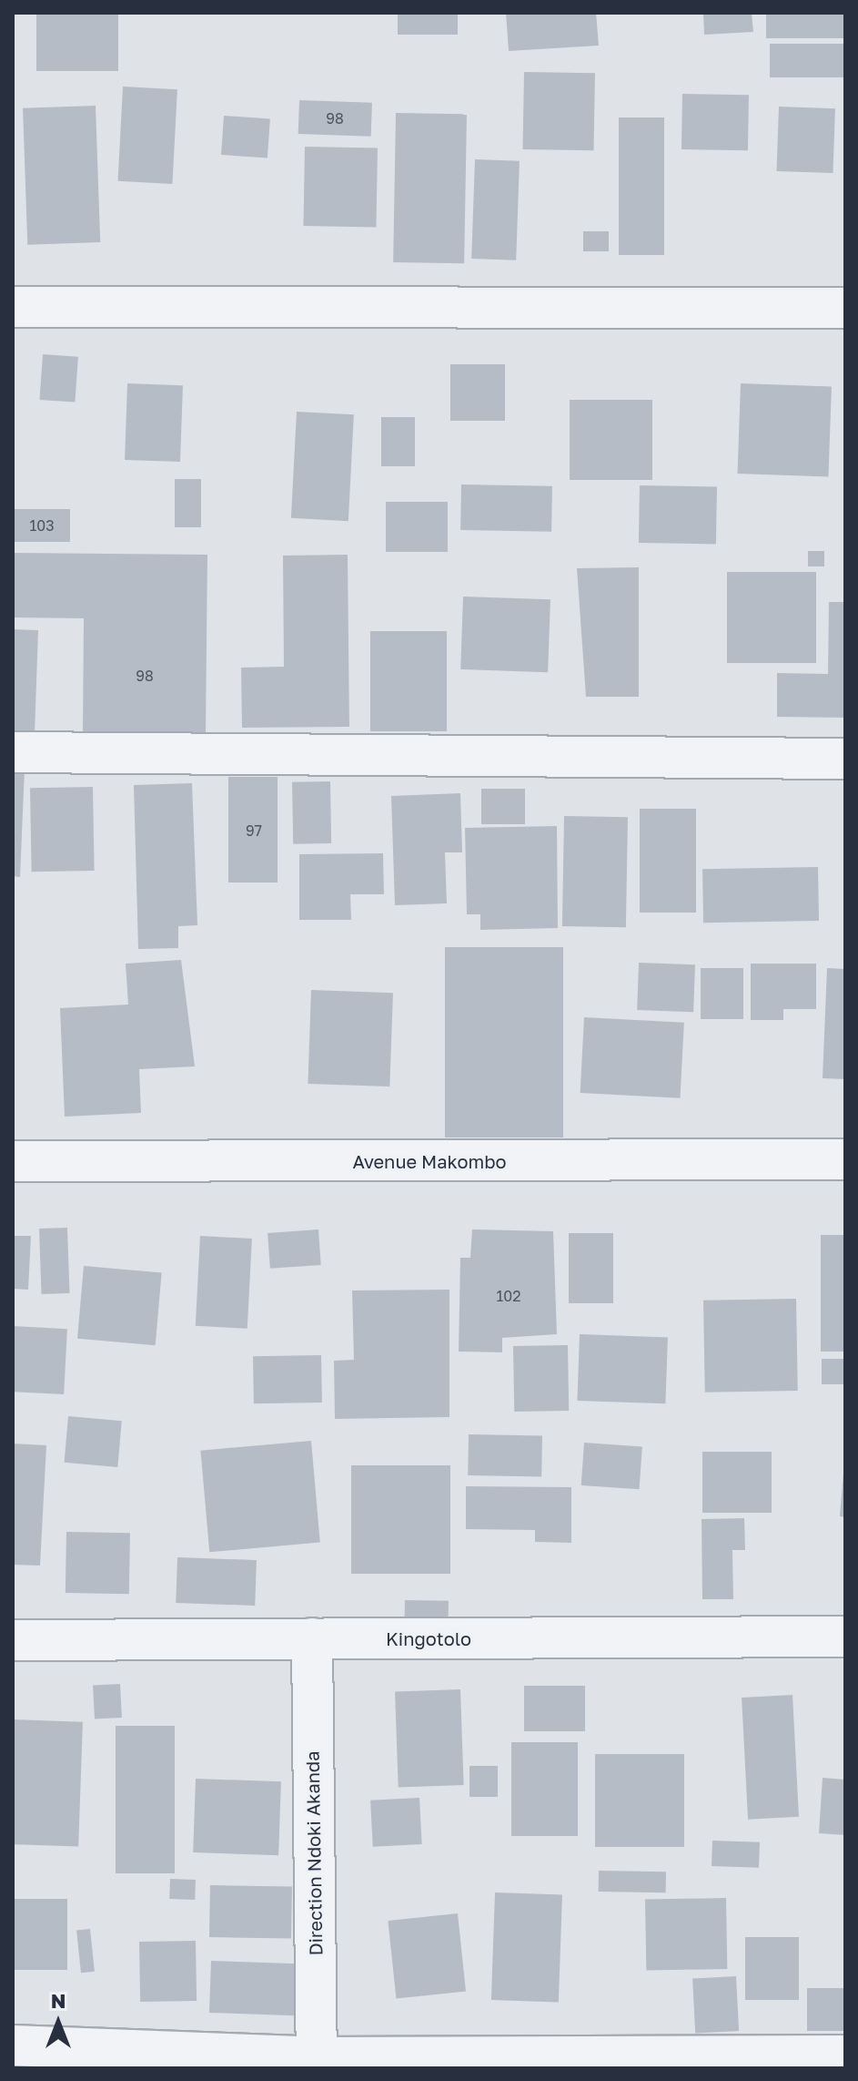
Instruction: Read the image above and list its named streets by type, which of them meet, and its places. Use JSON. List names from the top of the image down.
{
  "streets": {
    "street": ["Avenue Makombo", "Kingotolo", "Direction Ndoki Akanda"]
  },
  "crossings": [
    ["Kingotolo", "Direction Ndoki Akanda"]
  ],
  "house_numbers": [
    "98",
    "103",
    "98",
    "97",
    "102"
  ],
  "north": "top"
}
